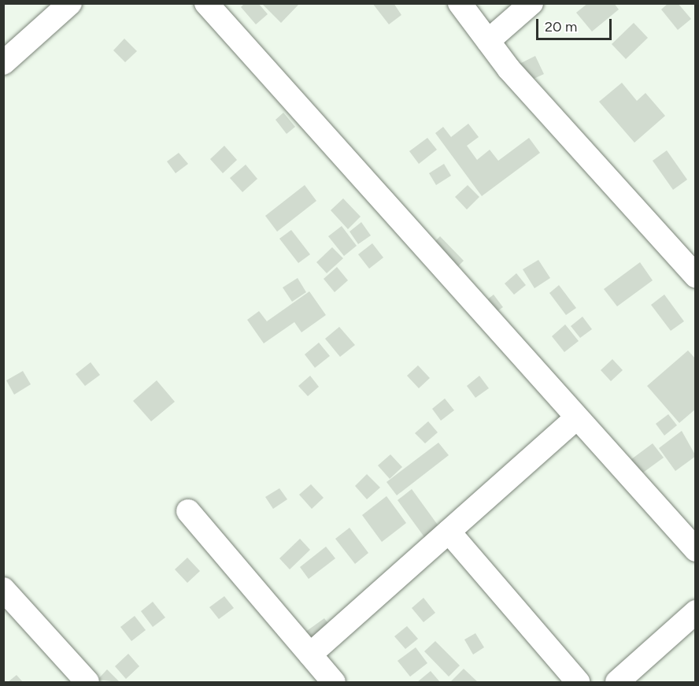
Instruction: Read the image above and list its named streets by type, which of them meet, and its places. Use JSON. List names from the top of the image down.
{
  "scale_bar": "20 m"
}
